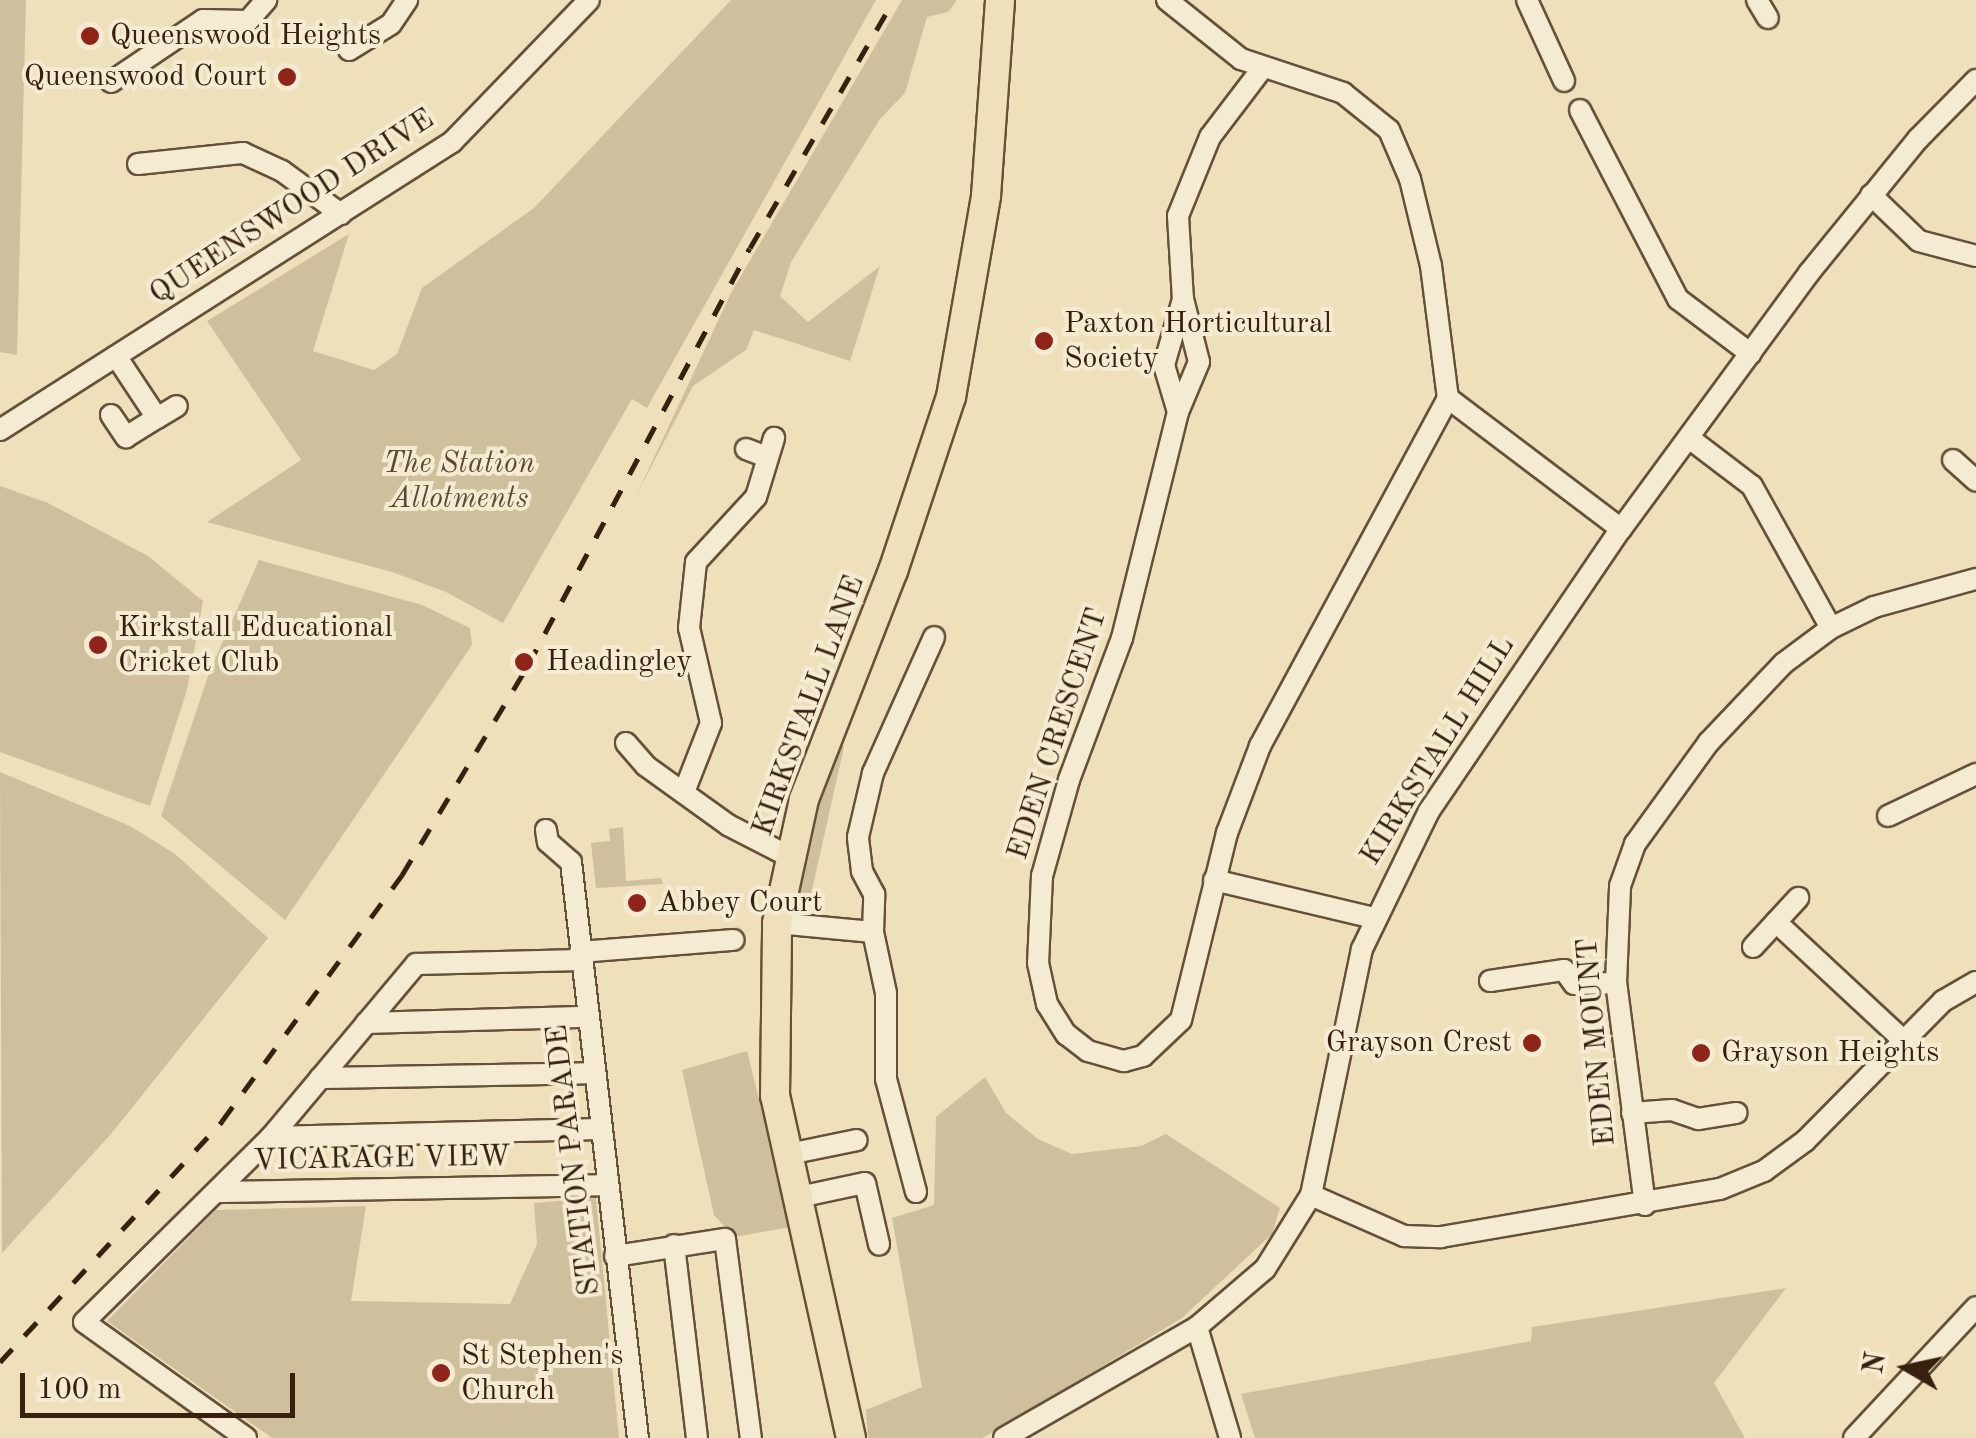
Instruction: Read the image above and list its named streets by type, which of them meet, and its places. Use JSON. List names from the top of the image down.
{
  "streets": {
    "main road": ["KIRKSTALL LANE"],
    "street": [
      "QUEENSWOOD DRIVE",
      "EDEN CRESCENT",
      "KIRKSTALL HILL",
      "EDEN MOUNT",
      "VICARAGE VIEW",
      "STATION PARADE"
    ]
  },
  "crossings": [
    ["VICARAGE VIEW", "STATION PARADE"]
  ],
  "parks": ["The Station Allotments"],
  "places": [
    "Queenswood Heights",
    "Queenswood Court",
    "Paxton Horticultural Society",
    "Kirkstall Educational Cricket Club",
    "Headingley",
    "Abbey Court",
    "Grayson Crest",
    "Grayson Heights",
    "St Stephen's Church"
  ],
  "scale_bar": "100 m",
  "north": "left"
}
